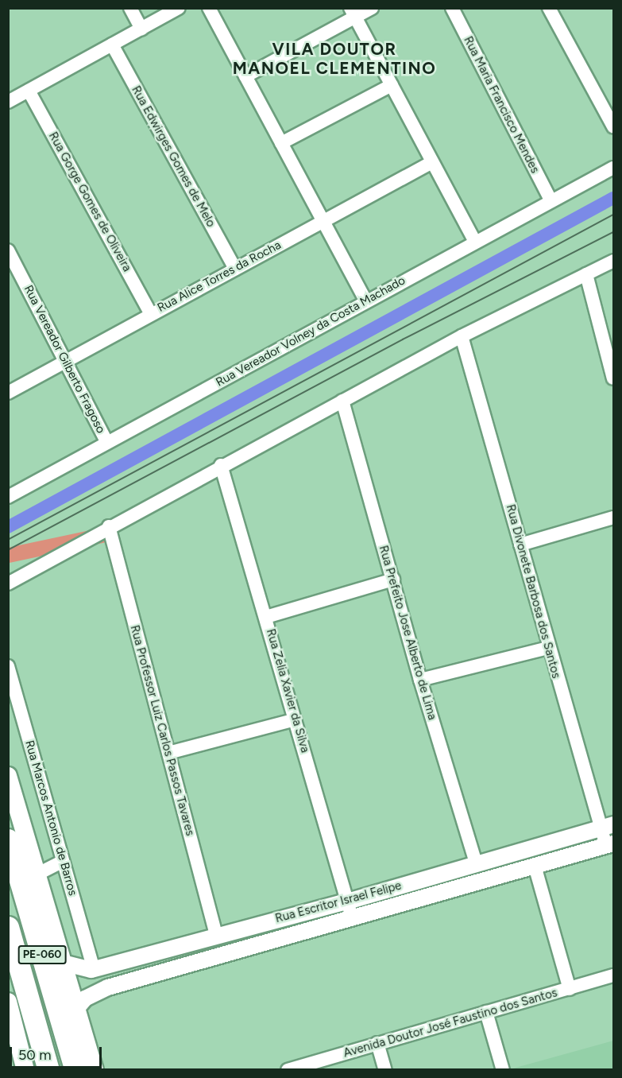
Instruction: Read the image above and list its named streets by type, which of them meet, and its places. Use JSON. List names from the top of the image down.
{
  "streets": {
    "highway": ["PE-060"],
    "street": [
      "Rua Maria Francisco Mendes",
      "Rua Edwirges Gomes de Melo",
      "Rua Gorge Gomes de Oliveira",
      "Rua Alice Torres da Rocha",
      "Rua Vereador Volney da Costa Machado",
      "Rua Vereador Gilberto Fragoso",
      "Rua Divonete Barbosa dos Santos",
      "Rua Prefeito Jose Alberto de Lima",
      "Rua Zelia Xavier da Silva",
      "Rua Professor Luiz Carlos Passos Tavares",
      "Rua Marcos Antonio de Barros",
      "Rua Escritor Israel Felipe",
      "Avenida Doutor José Faustino dos Santos"
    ]
  },
  "crossings": [
    ["Rua Maria Francisco Mendes", "Rua Vereador Volney da Costa Machado"],
    ["Rua Edwirges Gomes de Melo", "Rua Alice Torres da Rocha"],
    ["Rua Gorge Gomes de Oliveira", "Rua Alice Torres da Rocha"],
    ["Rua Alice Torres da Rocha", "Rua Vereador Gilberto Fragoso"],
    ["Rua Vereador Volney da Costa Machado", "Rua Vereador Gilberto Fragoso"],
    ["Rua Divonete Barbosa dos Santos", "Rua Escritor Israel Felipe"],
    ["Rua Prefeito Jose Alberto de Lima", "Rua Escritor Israel Felipe"],
    ["Rua Zelia Xavier da Silva", "Rua Escritor Israel Felipe"],
    ["Rua Professor Luiz Carlos Passos Tavares", "Rua Escritor Israel Felipe"],
    ["Rua Marcos Antonio de Barros", "Rua Escritor Israel Felipe"],
    ["Rua Escritor Israel Felipe", "PE-060"]
  ],
  "districts": ["VILA DOUTOR MANOEL CLEMENTINO"],
  "scale_bar": "50 m"
}
